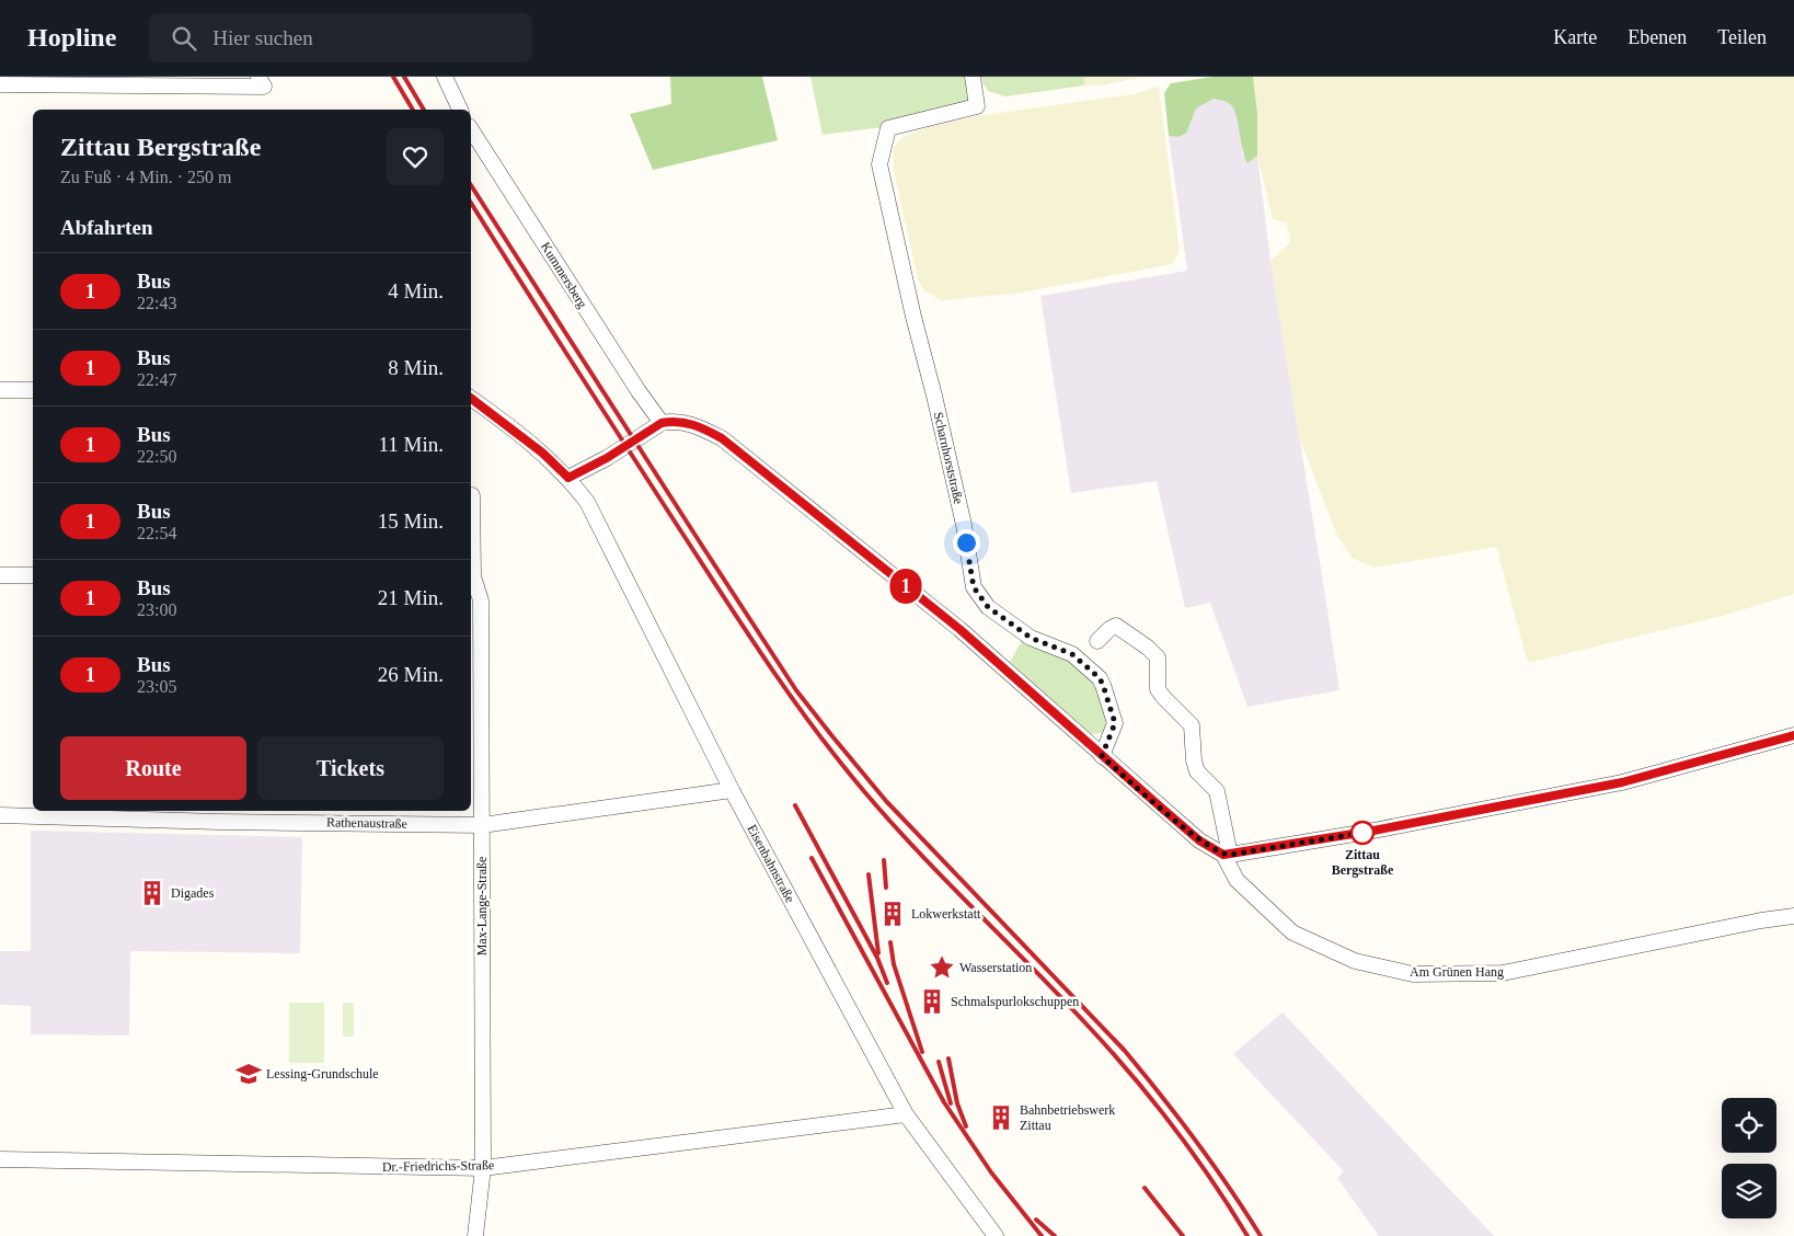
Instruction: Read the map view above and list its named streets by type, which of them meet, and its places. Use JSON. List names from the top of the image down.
{
  "streets": {
    "street": [
      "Kummersberg",
      "Scharnhorststraße",
      "Rathenaustraße",
      "Eisenbahnstraße",
      "Max-Lange-Straße",
      "Am Grünen Hang",
      "Dr.-Friedrichs-Straße"
    ]
  },
  "crossings": [
    ["Rathenaustraße", "Eisenbahnstraße"],
    ["Rathenaustraße", "Max-Lange-Straße"],
    ["Eisenbahnstraße", "Dr.-Friedrichs-Straße"],
    ["Max-Lange-Straße", "Dr.-Friedrichs-Straße"]
  ],
  "places": {
    "other": ["Zittau Bergstraße"],
    "building": [
      "Digades",
      "Lokwerkstatt",
      "Schmalspurlokschuppen",
      "Bahnbetriebswerk Zittau"
    ],
    "place": ["Wasserstation"],
    "school or university": ["Lessing-Grundschule"]
  },
  "lines": ["bus line 1"],
  "page": {
    "header": "Hopline",
    "search": "Hier suchen",
    "nav": ["Karte", "Ebenen", "Teilen"],
    "on_map": "1",
    "heading": [
      ["Zittau Bergstraße", "Zu Fuß · 4 Min. · 250 m"],
      "Abfahrten"
    ],
    "list": [
      {
        "mark": "1",
        "name": "Bus",
        "note": "22:43",
        "value": "4 Min."
      },
      {
        "mark": "1",
        "name": "Bus",
        "note": "22:47",
        "value": "8 Min."
      },
      {
        "mark": "1",
        "name": "Bus",
        "note": "22:50",
        "value": "11 Min."
      },
      {
        "mark": "1",
        "name": "Bus",
        "note": "22:54",
        "value": "15 Min."
      },
      {
        "mark": "1",
        "name": "Bus",
        "note": "23:00",
        "value": "21 Min."
      },
      {
        "mark": "1",
        "name": "Bus",
        "note": "23:05",
        "value": "26 Min."
      }
    ],
    "buttons": ["Route", "Tickets"]
  }
}
